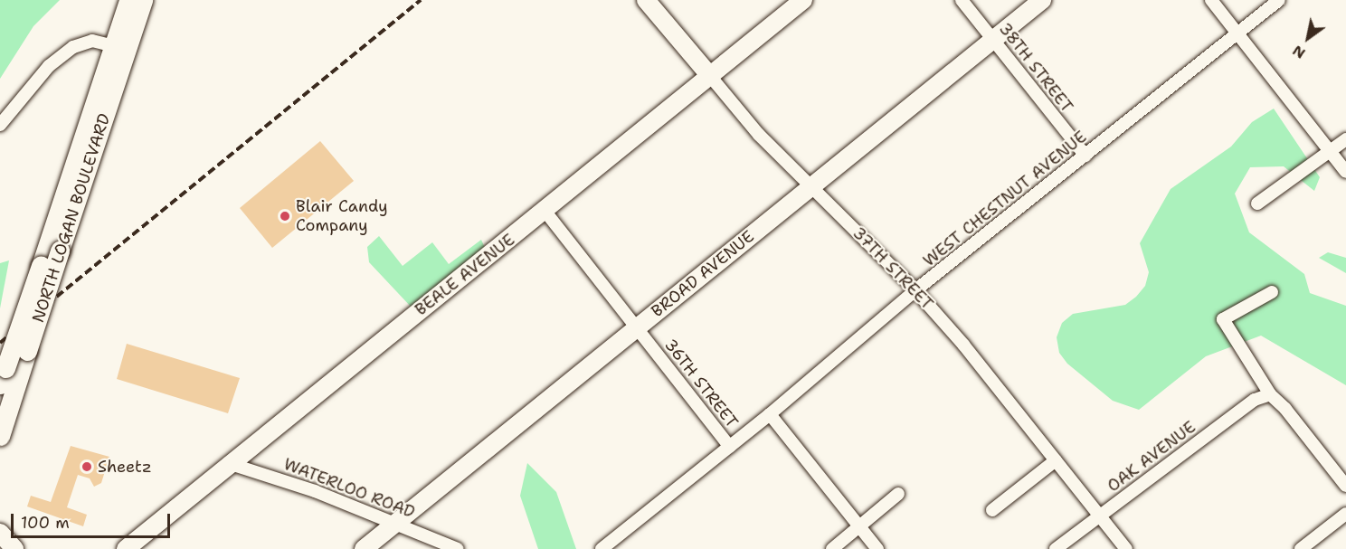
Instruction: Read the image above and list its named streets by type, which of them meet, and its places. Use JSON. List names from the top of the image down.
{
  "streets": {
    "main road": ["NORTH LOGAN BOULEVARD"],
    "street": [
      "38TH STREET",
      "WEST CHESTNUT AVENUE",
      "37TH STREET",
      "BROAD AVENUE",
      "BEALE AVENUE",
      "36TH STREET",
      "OAK AVENUE",
      "WATERLOO ROAD"
    ]
  },
  "crossings": [
    ["38TH STREET", "WEST CHESTNUT AVENUE"],
    ["38TH STREET", "BROAD AVENUE"],
    ["WEST CHESTNUT AVENUE", "37TH STREET"],
    ["WEST CHESTNUT AVENUE", "36TH STREET"],
    ["37TH STREET", "BROAD AVENUE"],
    ["37TH STREET", "BEALE AVENUE"],
    ["37TH STREET", "OAK AVENUE"],
    ["BROAD AVENUE", "36TH STREET"],
    ["BROAD AVENUE", "WATERLOO ROAD"],
    ["BEALE AVENUE", "36TH STREET"],
    ["BEALE AVENUE", "WATERLOO ROAD"]
  ],
  "places": ["Blair Candy Company", "Sheetz"],
  "scale_bar": "100 m",
  "north": "bottom left"
}
